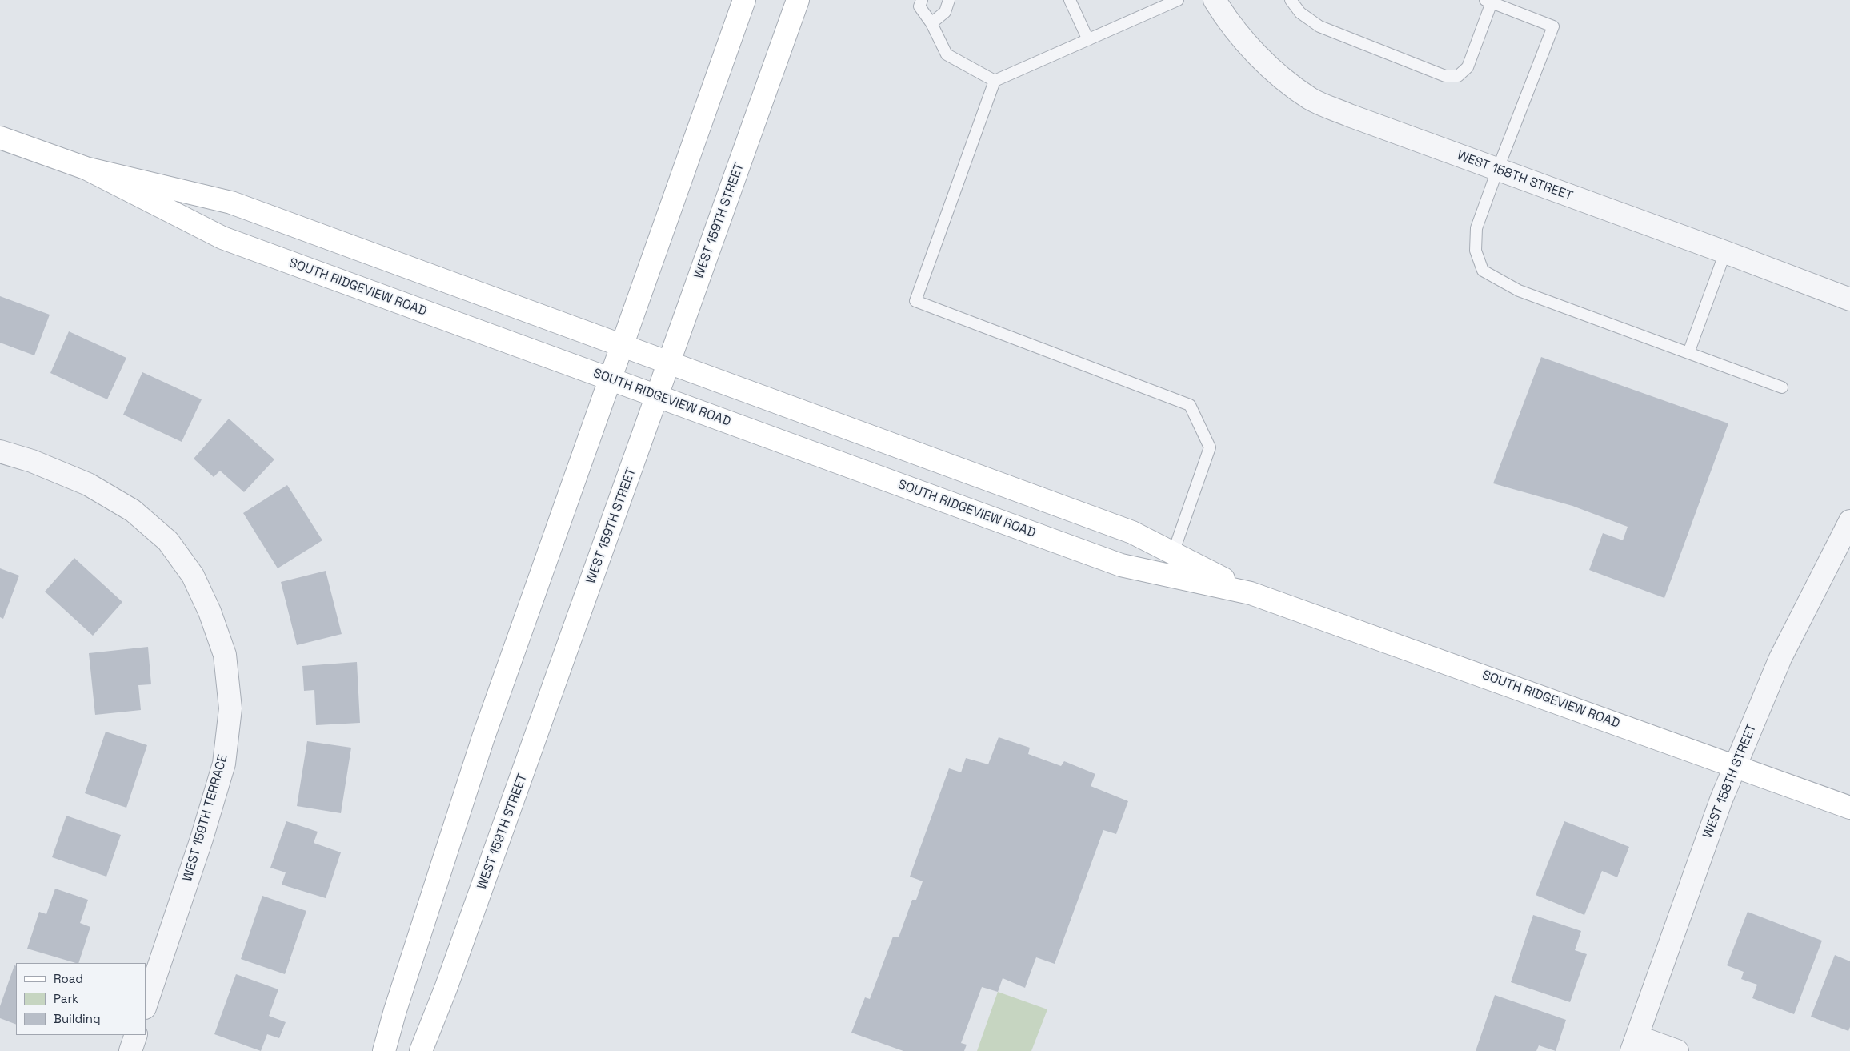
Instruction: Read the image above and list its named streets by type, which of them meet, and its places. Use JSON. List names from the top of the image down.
{
  "streets": {
    "main road": ["WEST 159TH STREET", "SOUTH RIDGEVIEW ROAD"],
    "street": ["WEST 158TH STREET", "WEST 159TH TERRACE"]
  },
  "crossings": [
    ["WEST 158TH STREET", "SOUTH RIDGEVIEW ROAD"],
    ["WEST 159TH STREET", "SOUTH RIDGEVIEW ROAD"]
  ],
  "legend": ["Road", "Park", "Building"]
}
